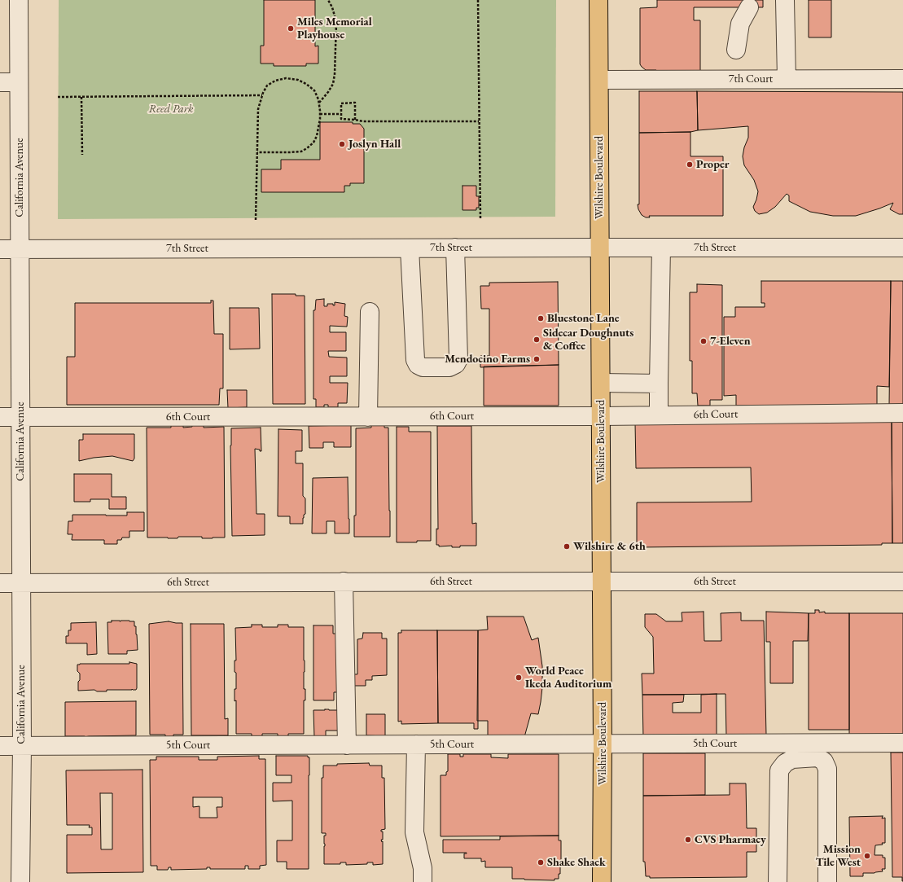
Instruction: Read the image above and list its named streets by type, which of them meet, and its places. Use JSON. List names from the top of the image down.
{
  "streets": {
    "main road": ["Wilshire Boulevard"],
    "street": [
      "7th Court",
      "California Avenue",
      "7th Street",
      "6th Court",
      "6th Street",
      "5th Court"
    ]
  },
  "crossings": [
    ["7th Court", "Wilshire Boulevard"],
    ["California Avenue", "7th Street"],
    ["California Avenue", "6th Court"],
    ["California Avenue", "6th Street"],
    ["California Avenue", "5th Court"],
    ["Wilshire Boulevard", "7th Street"],
    ["Wilshire Boulevard", "6th Court"],
    ["Wilshire Boulevard", "6th Street"],
    ["Wilshire Boulevard", "5th Court"]
  ],
  "parks": ["Reed Park"],
  "places": [
    "Miles Memorial Playhouse",
    "Joslyn Hall",
    "Proper",
    "Bluestone Lane",
    "Sidecar Doughnuts & Coffee",
    "7-Eleven",
    "Mendocino Farms",
    "Wilshire & 6th",
    "World Peace Ikeda Auditorium",
    "CVS Pharmacy",
    "Mission Tile West",
    "Shake Shack"
  ]
}
